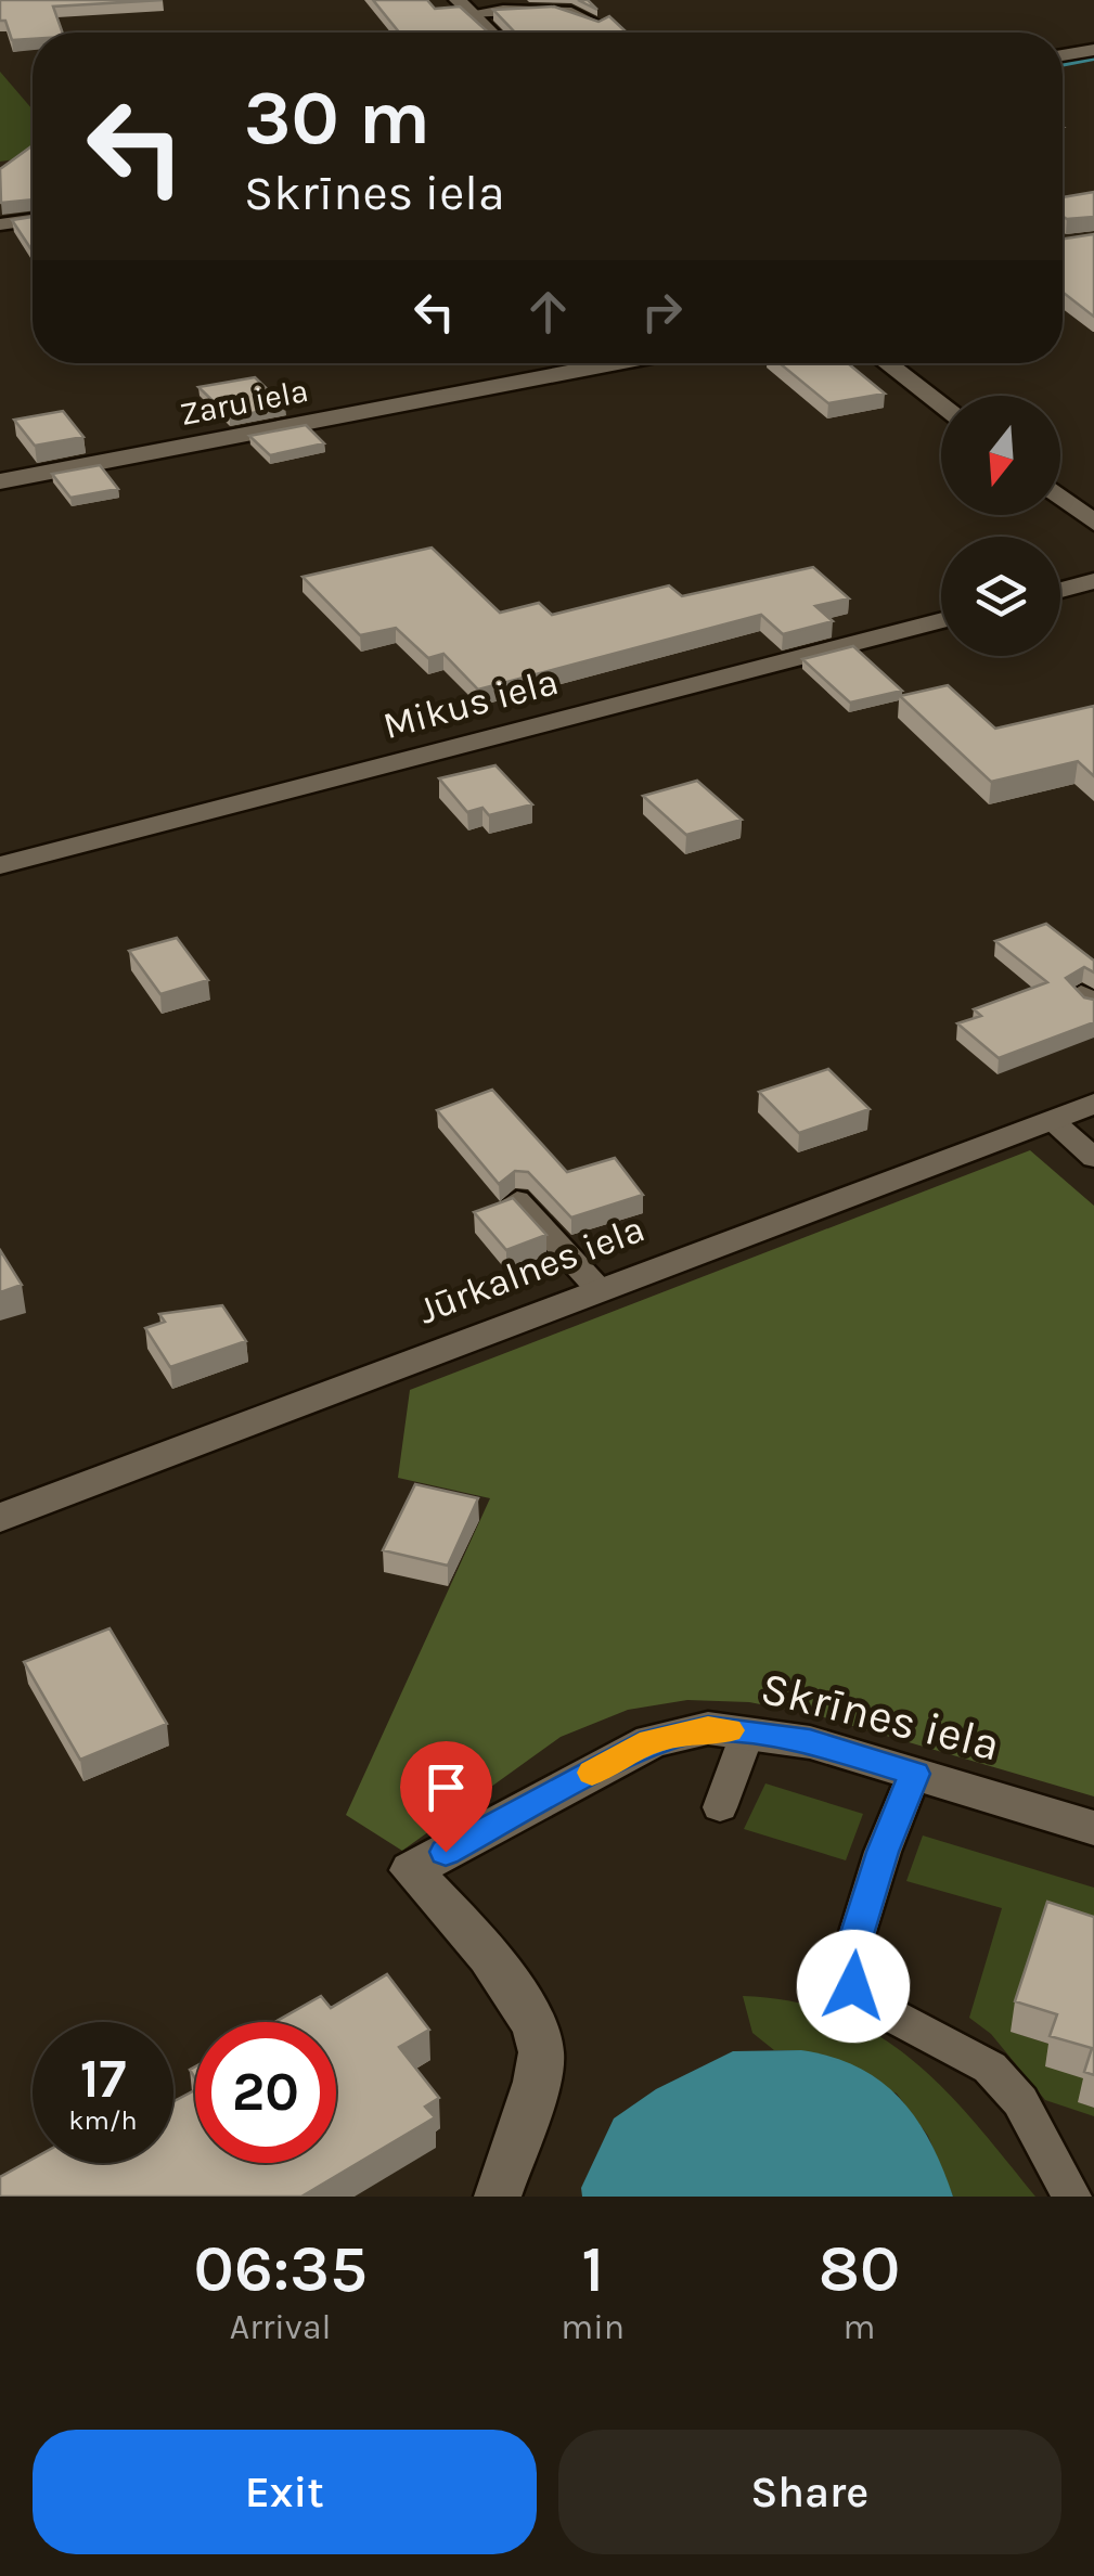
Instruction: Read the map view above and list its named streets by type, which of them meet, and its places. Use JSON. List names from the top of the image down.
{
  "streets": {
    "street": [
      "Zaru iela",
      "Mikus iela",
      "Jūrkalnes iela",
      "Skrīnes iela"
    ]
  },
  "north": "bottom",
  "page": {
    "turn": ["30 m", "Skrīnes iela"],
    "speed": "17 km/h",
    "limit": "20",
    "eta": [
      "06:35",
      "Arrival",
      "1",
      "min",
      "80",
      "m"
    ],
    "buttons": ["Exit", "Share"]
  }
}
